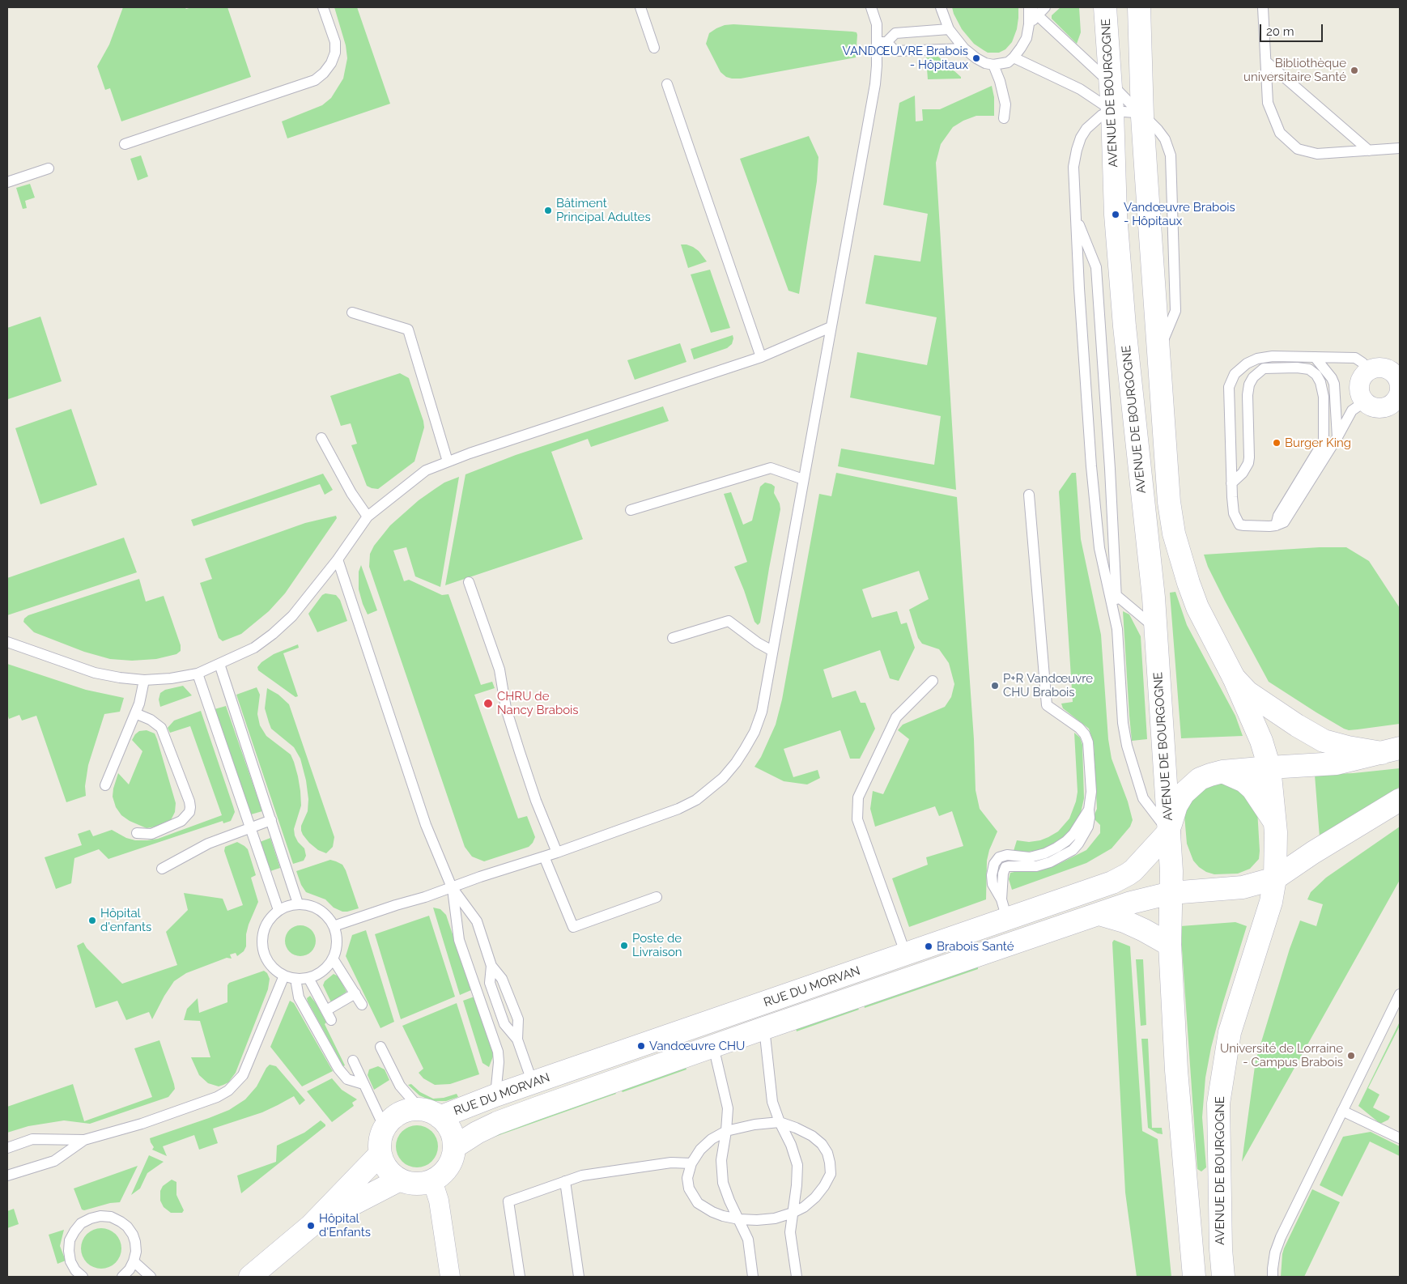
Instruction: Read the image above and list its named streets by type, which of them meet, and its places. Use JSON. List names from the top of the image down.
{
  "streets": {
    "main road": ["AVENUE DE BOURGOGNE", "RUE DU MORVAN"]
  },
  "crossings": [
    ["AVENUE DE BOURGOGNE", "RUE DU MORVAN"]
  ],
  "places": [
    "VANDŒUVRE Brabois - Hôpitaux",
    "Bibliothèque universitaire Santé",
    "Bâtiment Principal Adultes",
    "Vandœuvre Brabois - Hôpitaux",
    "Burger King",
    "P+R Vandœuvre CHU Brabois",
    "CHRU de Nancy Brabois",
    "Hôpital d'enfants",
    "Poste de Livraison",
    "Brabois Santé",
    "Vandœuvre CHU",
    "Université de Lorraine - Campus Brabois",
    "Hôpital d'Enfants"
  ],
  "scale_bar": "20 m"
}
